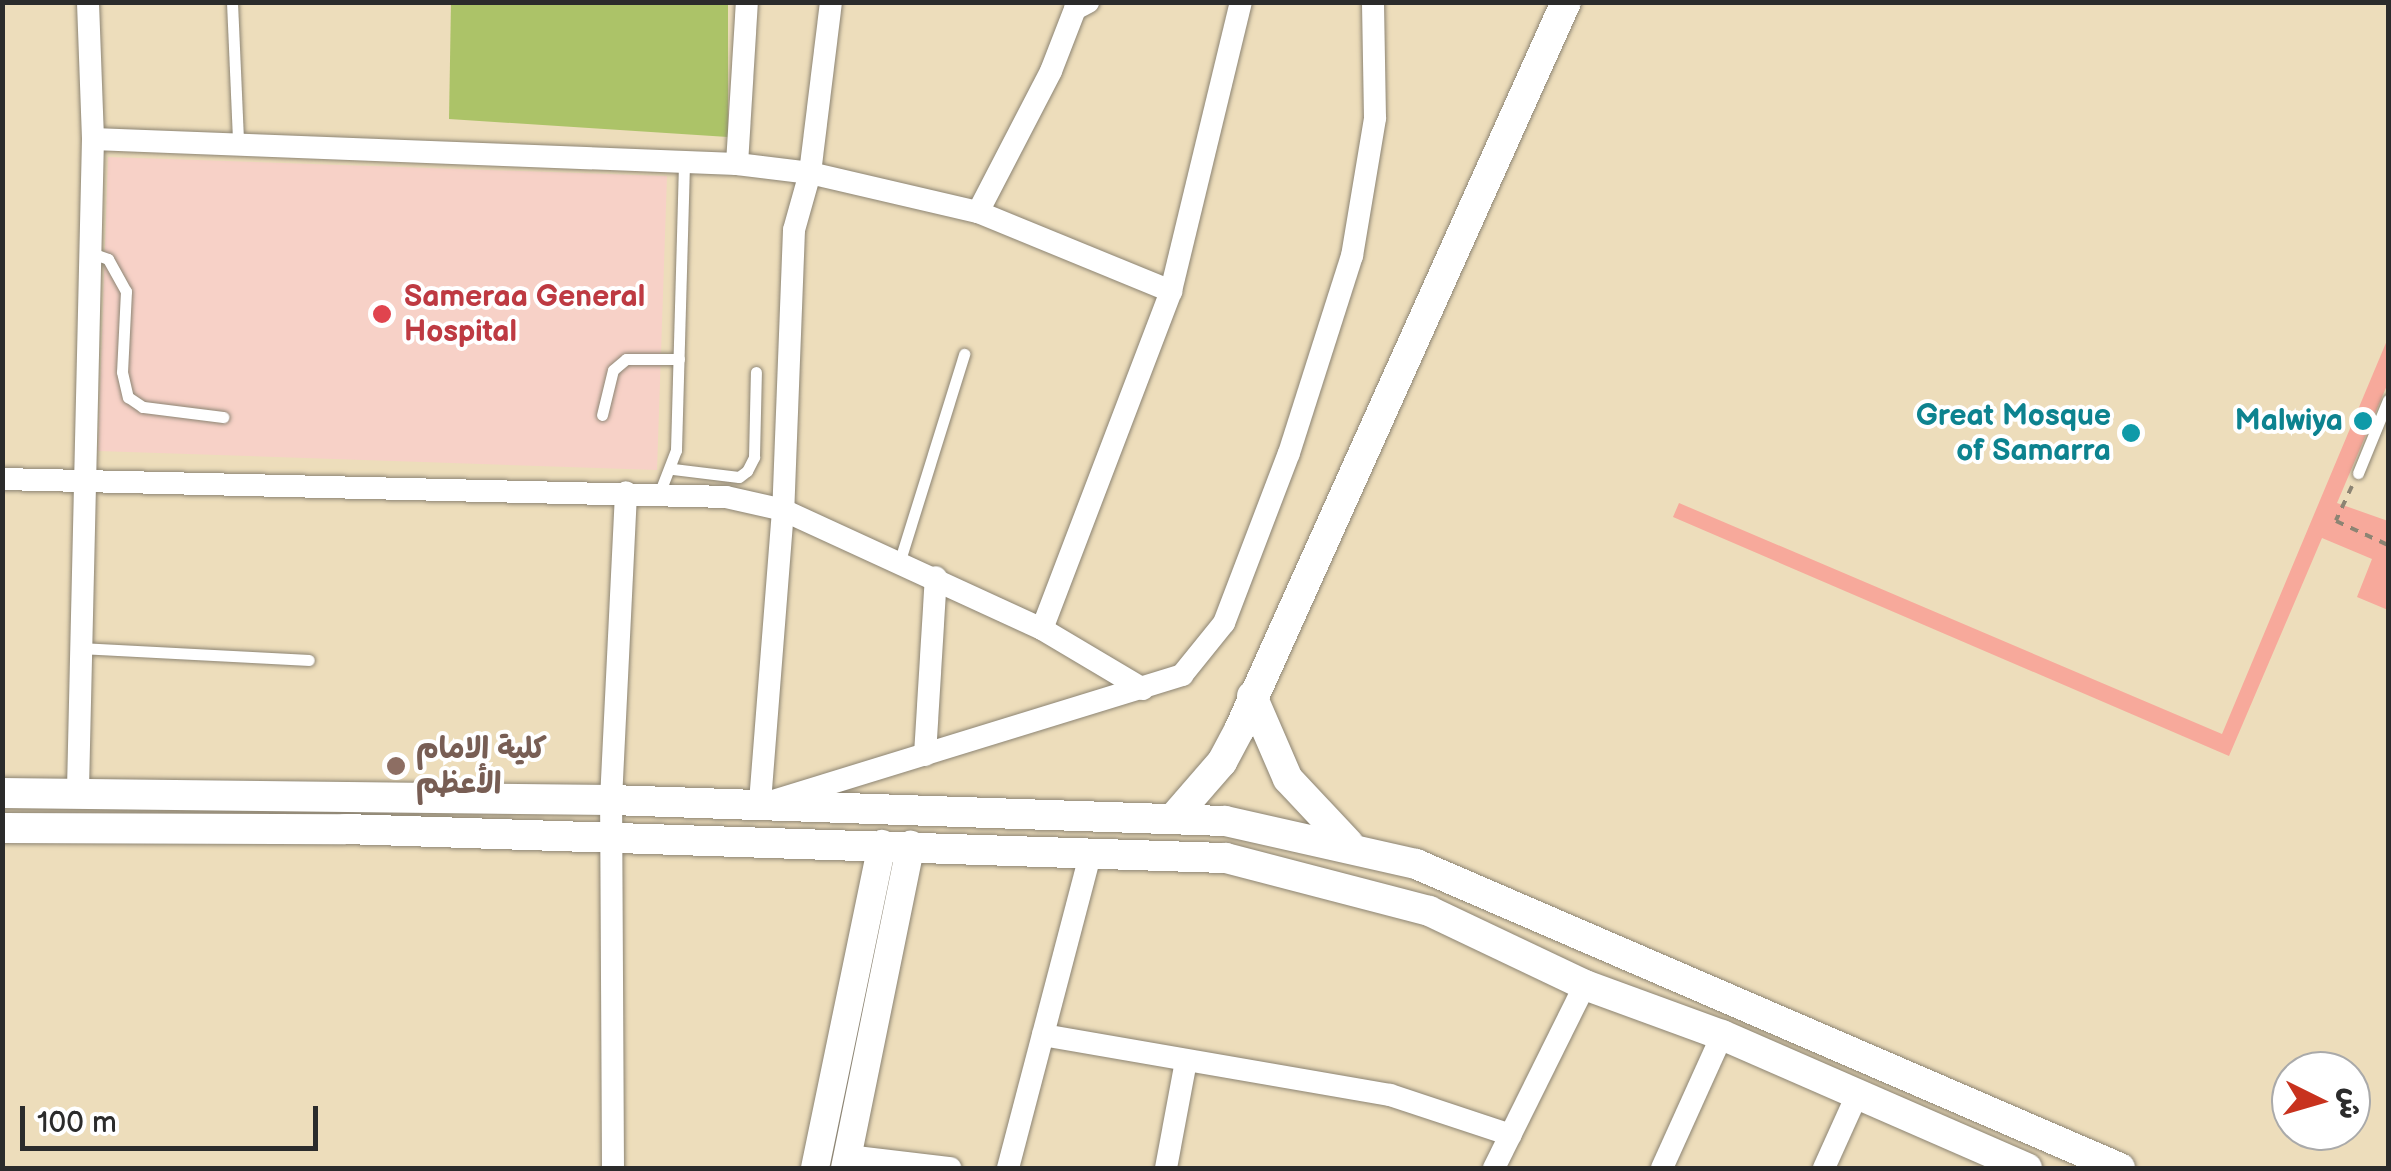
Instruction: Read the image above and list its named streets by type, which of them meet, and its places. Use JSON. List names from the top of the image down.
{
  "places": [
    "Sameraa General Hospital",
    "Malwiya",
    "Great Mosque of Samarra",
    "كلية الامام الأعظم"
  ],
  "scale_bar": "100 m",
  "north": "right"
}
